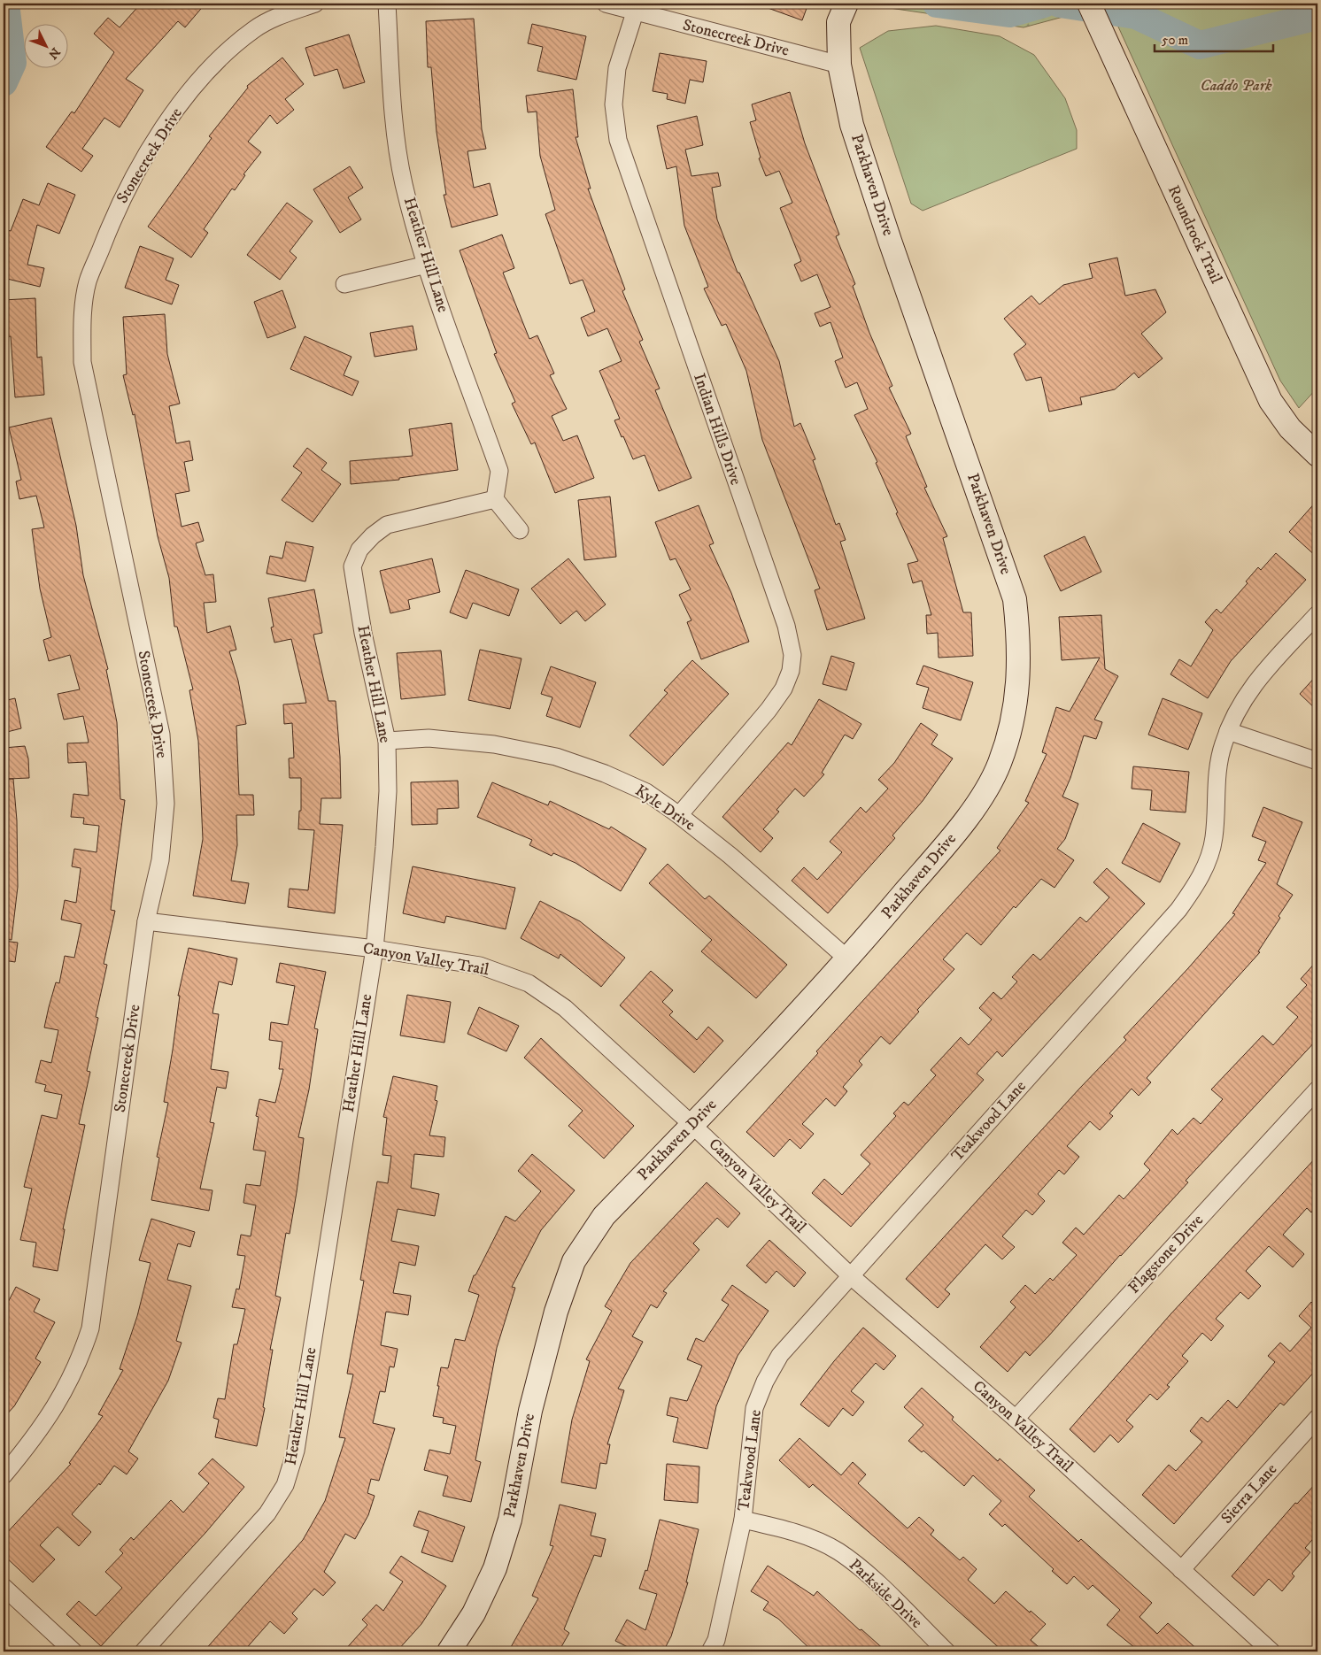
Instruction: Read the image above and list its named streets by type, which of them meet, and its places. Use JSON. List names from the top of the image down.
{
  "streets": {
    "street": [
      "Stonecreek Drive",
      "Parkhaven Drive",
      "Roundrock Trail",
      "Heather Hill Lane",
      "Indian Hills Drive",
      "Kyle Drive",
      "Canyon Valley Trail",
      "Teakwood Lane",
      "Flagstone Drive",
      "Sierra Lane",
      "Parkside Drive"
    ]
  },
  "crossings": [
    ["Stonecreek Drive", "Parkhaven Drive"],
    ["Stonecreek Drive", "Indian Hills Drive"],
    ["Stonecreek Drive", "Canyon Valley Trail"],
    ["Parkhaven Drive", "Kyle Drive"],
    ["Parkhaven Drive", "Canyon Valley Trail"],
    ["Heather Hill Lane", "Kyle Drive"],
    ["Heather Hill Lane", "Canyon Valley Trail"],
    ["Indian Hills Drive", "Kyle Drive"],
    ["Canyon Valley Trail", "Teakwood Lane"],
    ["Canyon Valley Trail", "Flagstone Drive"],
    ["Canyon Valley Trail", "Sierra Lane"],
    ["Teakwood Lane", "Parkside Drive"]
  ],
  "parks": ["Caddo Park"],
  "scale_bar": "50 m",
  "north": "bottom right"
}
